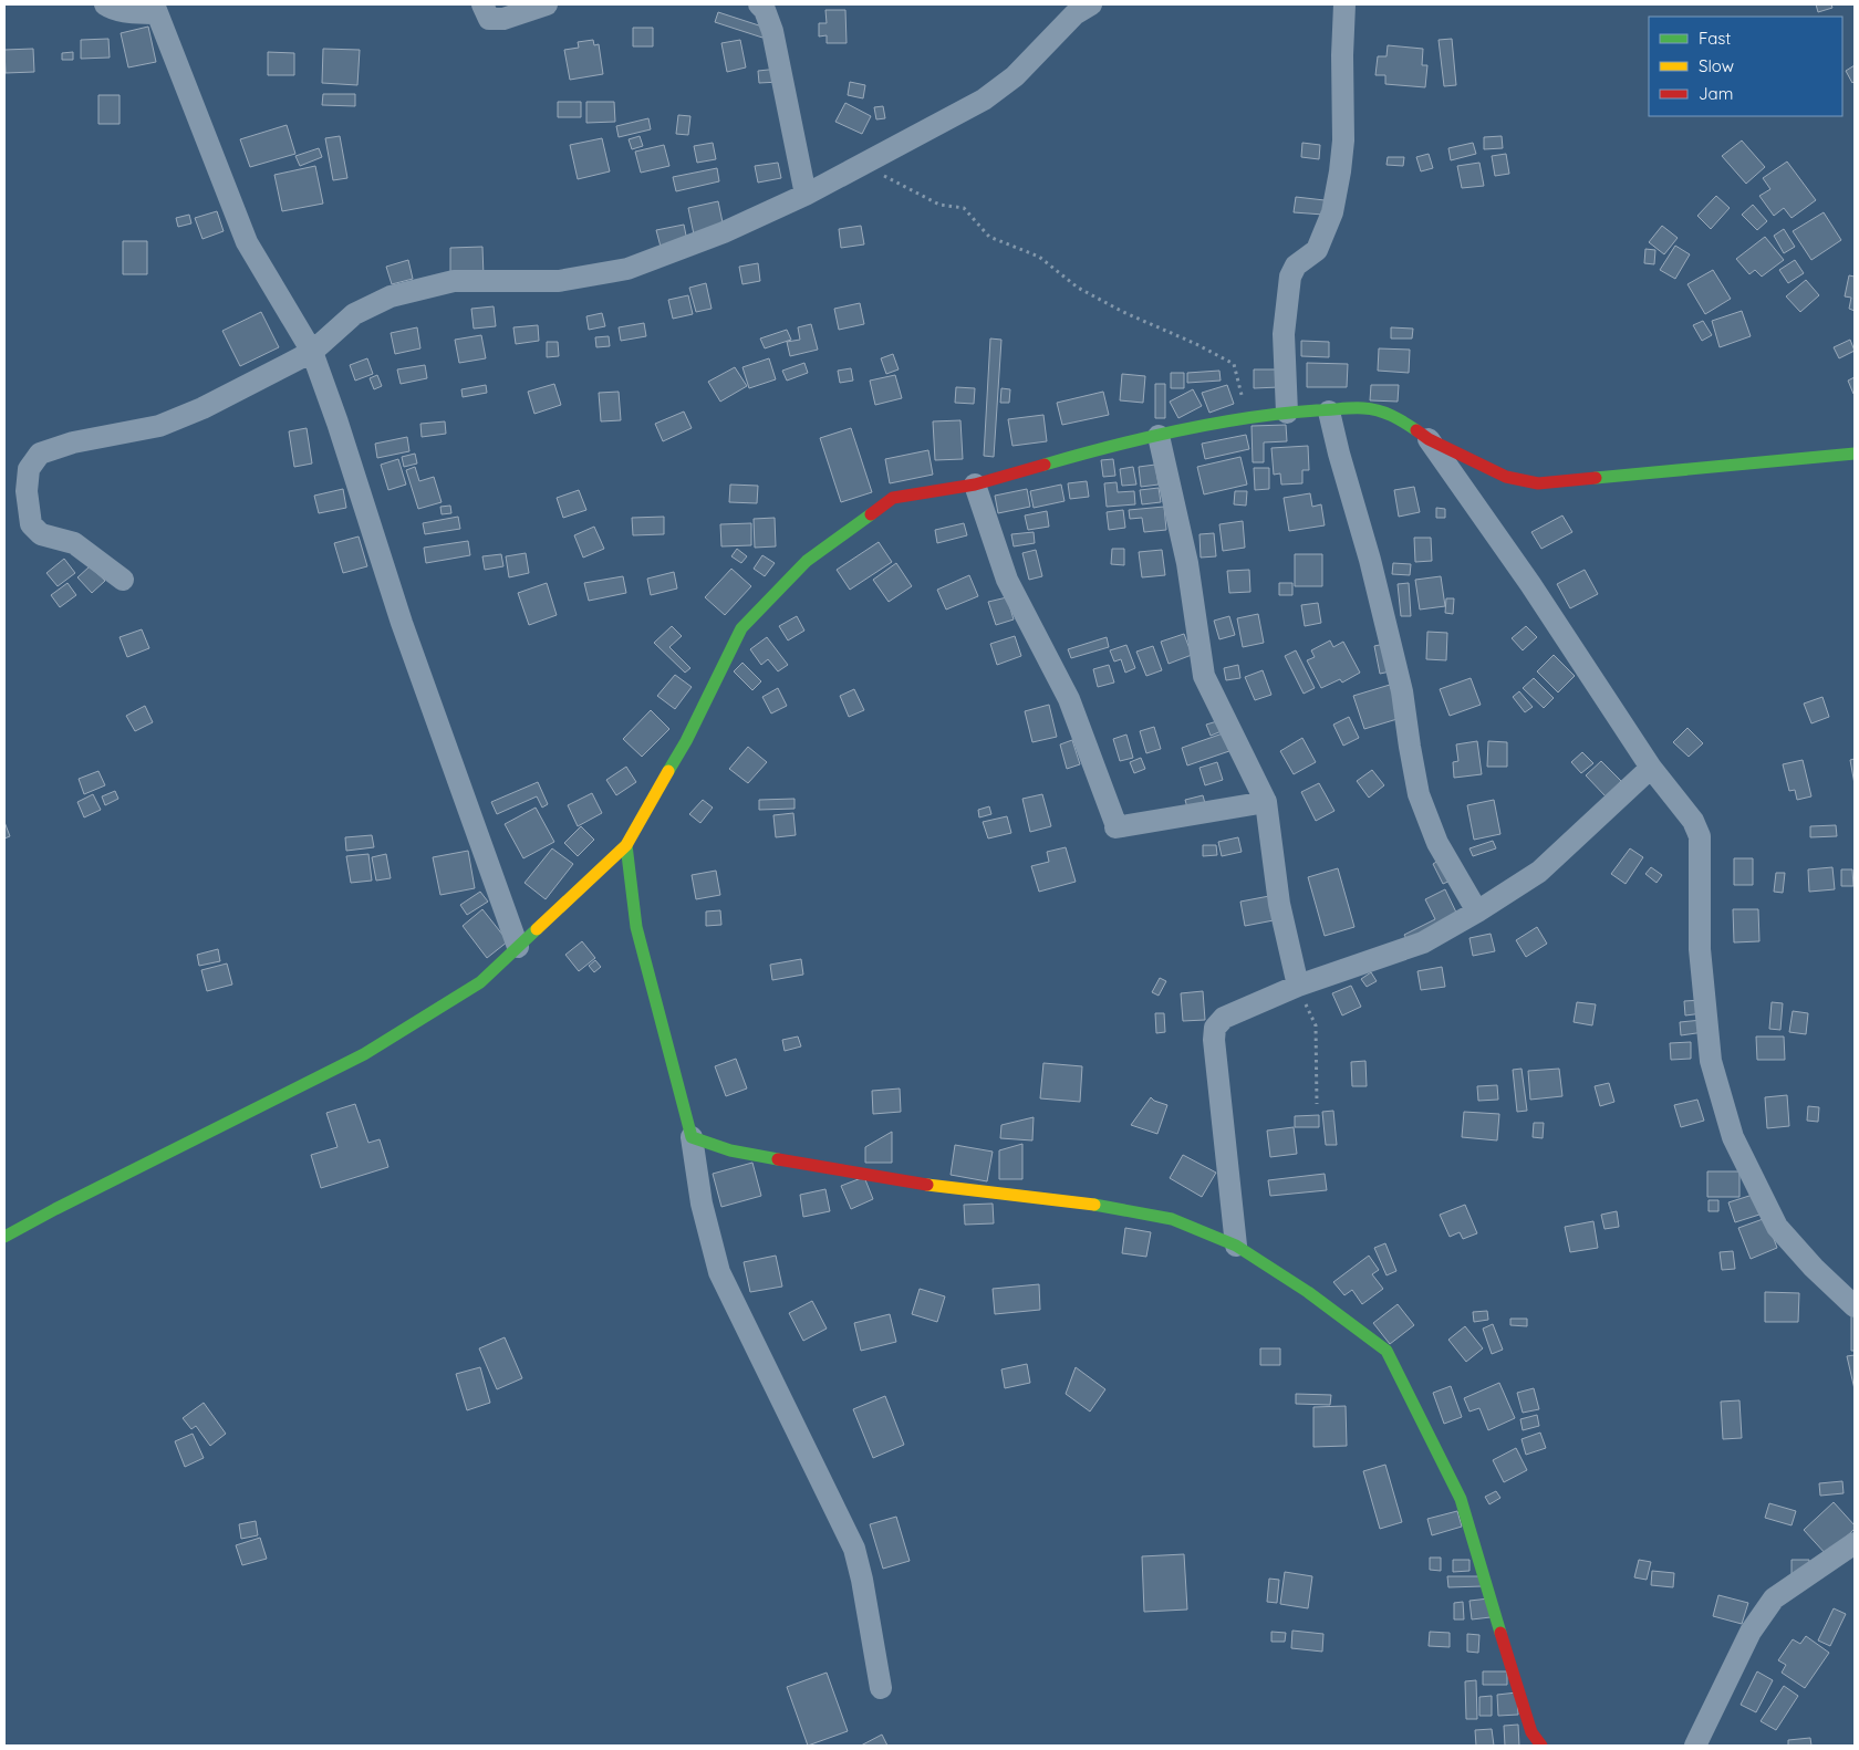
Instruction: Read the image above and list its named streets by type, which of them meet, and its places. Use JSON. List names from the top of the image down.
{
  "legend": ["Fast", "Slow", "Jam"]
}
